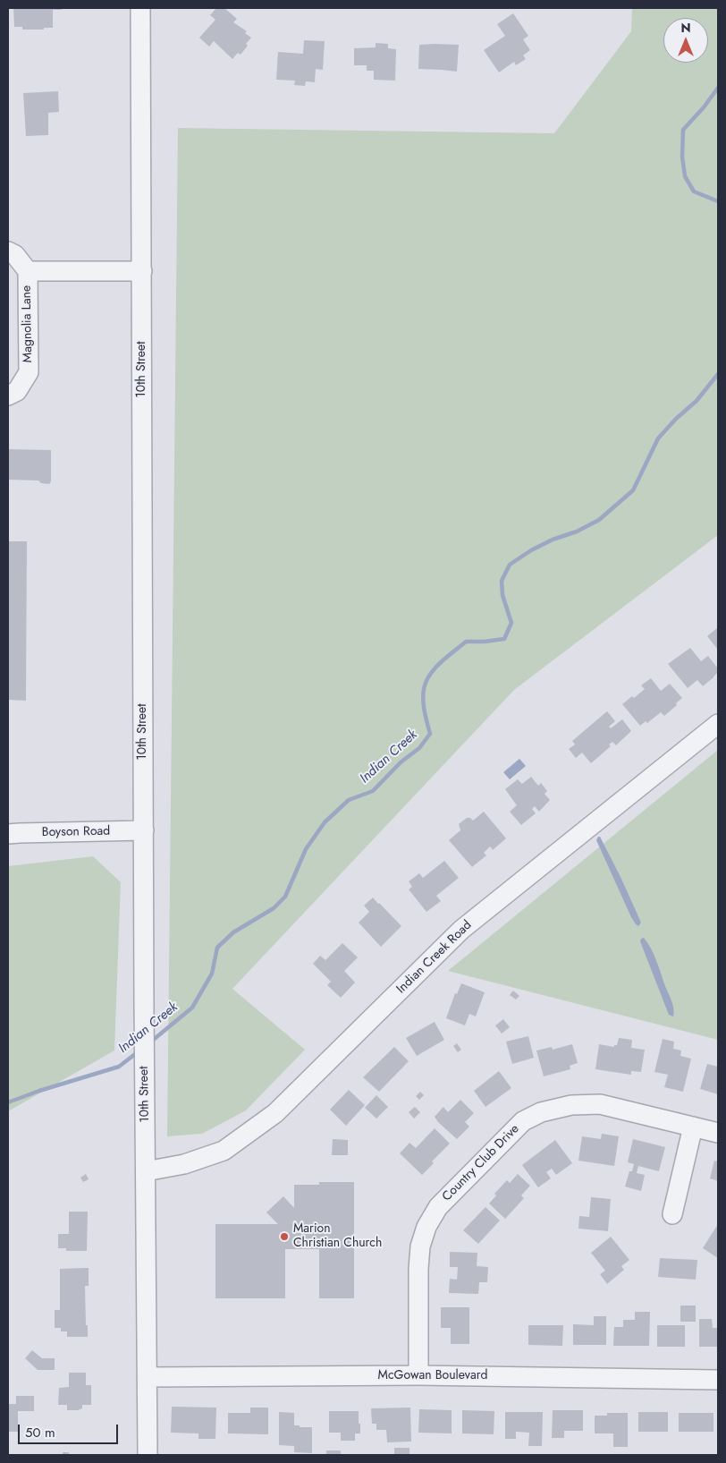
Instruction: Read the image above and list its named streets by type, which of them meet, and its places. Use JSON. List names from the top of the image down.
{
  "streets": {
    "street": [
      "Magnolia Lane",
      "10th Street",
      "Boyson Road",
      "Indian Creek Road",
      "Country Club Drive",
      "McGowan Boulevard"
    ]
  },
  "crossings": [
    ["Magnolia Lane", "10th Street"],
    ["10th Street", "Boyson Road"],
    ["10th Street", "Indian Creek Road"],
    ["10th Street", "McGowan Boulevard"],
    ["Country Club Drive", "McGowan Boulevard"]
  ],
  "water": ["Indian Creek"],
  "places": ["Marion Christian Church"],
  "scale_bar": "50 m",
  "north": "top"
}
